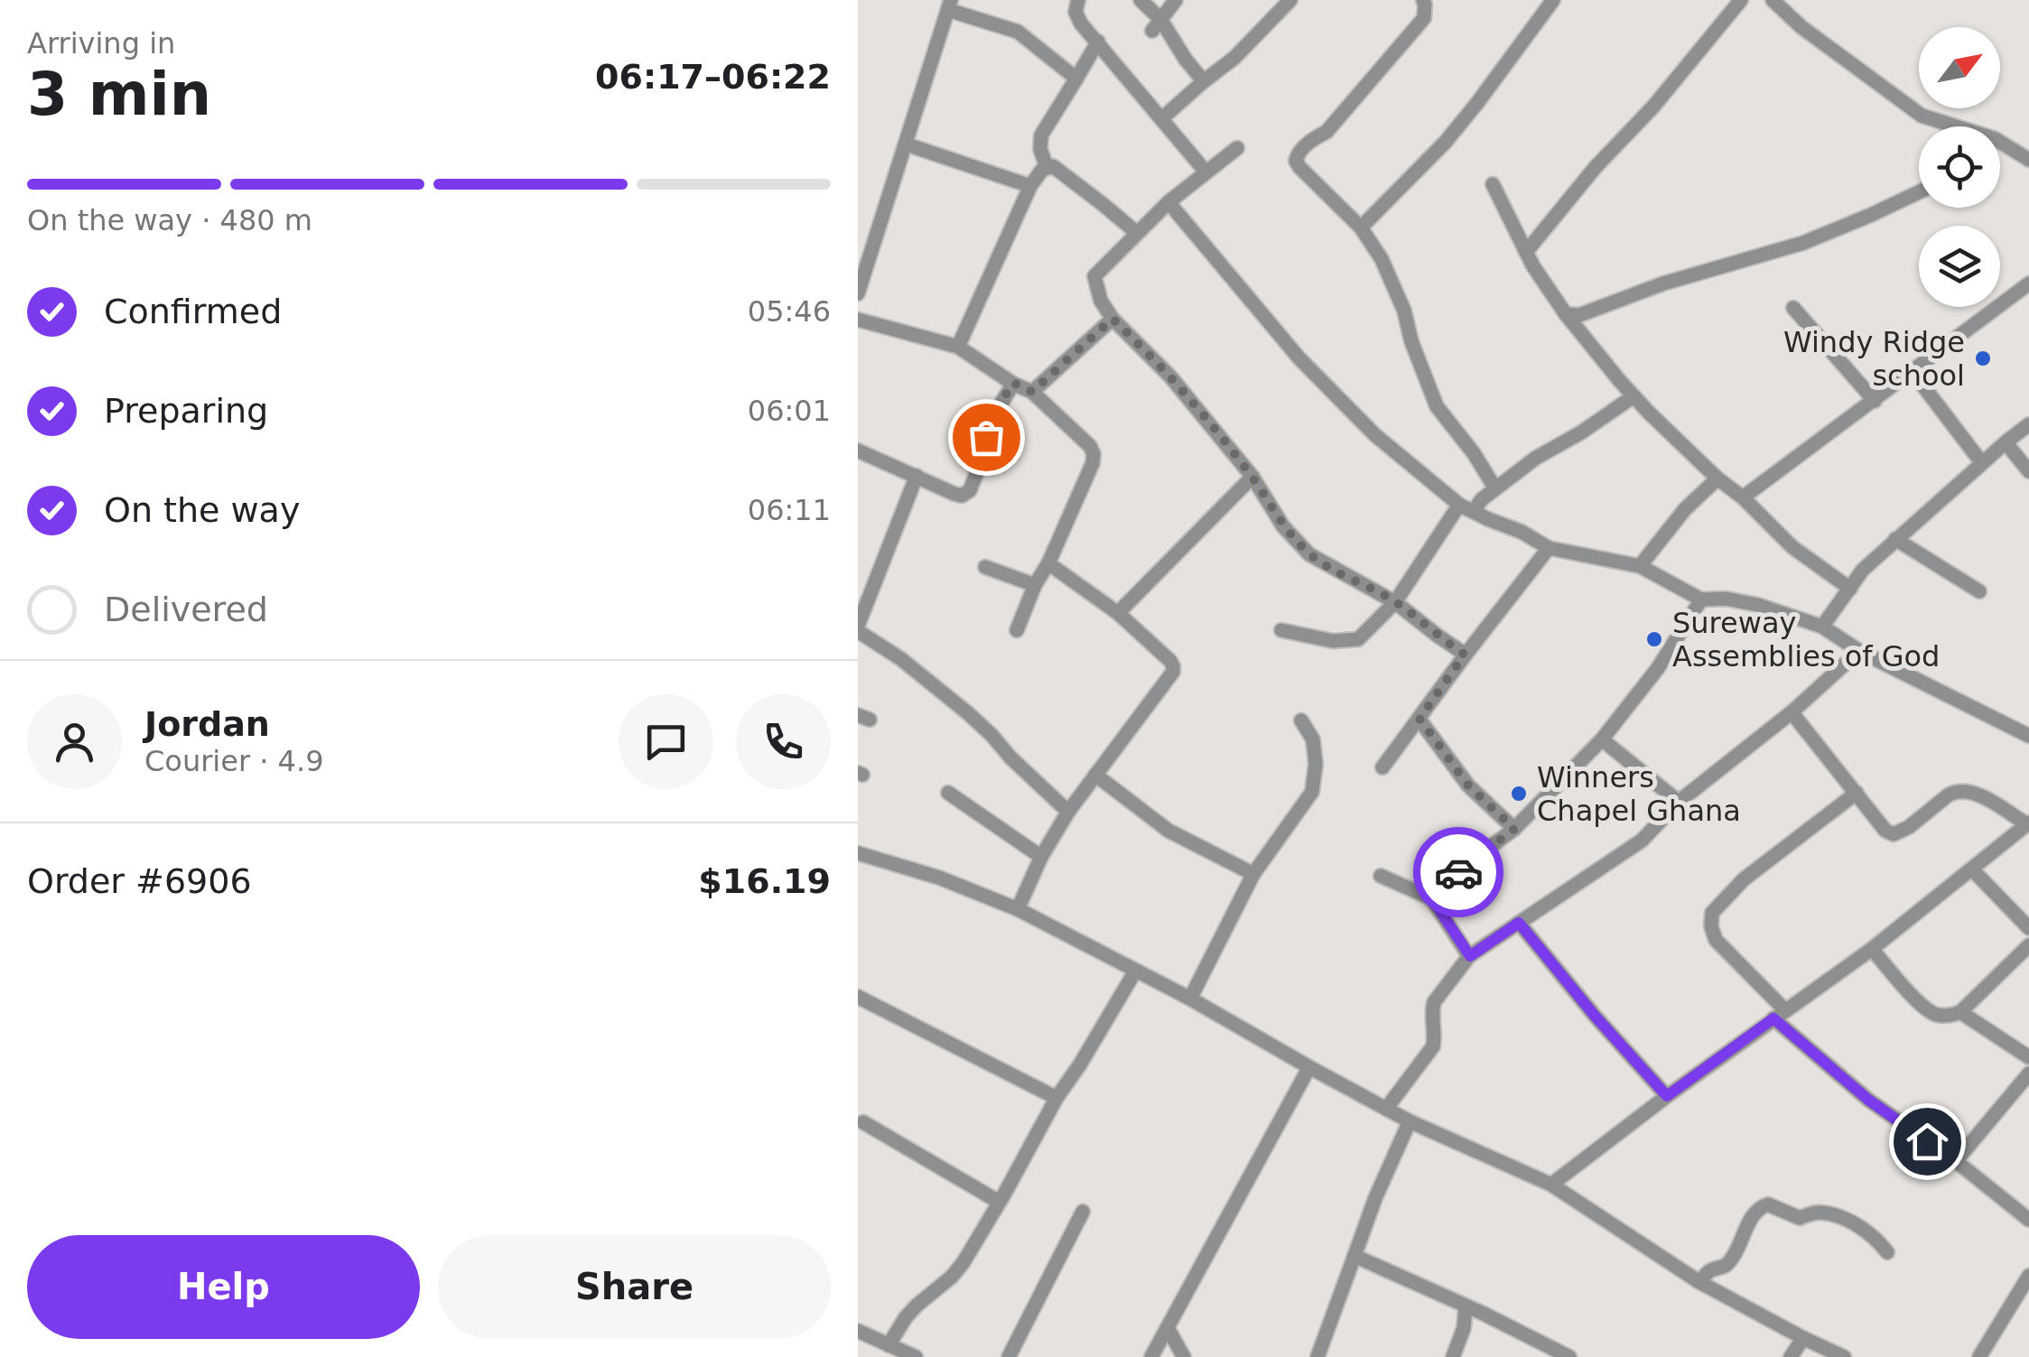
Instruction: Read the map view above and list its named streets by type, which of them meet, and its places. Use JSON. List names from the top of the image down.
{
  "places": ["Windy Ridge school", "Sureway Assemblies of God", "Winners Chapel Ghana"],
  "north": "top right",
  "page": {
    "heading": ["3 min", "Arriving in", "06:17–06:22"],
    "panel": [
      "Jordan",
      "Courier · 4.9",
      "Order #6906",
      "$16.19"
    ],
    "bar": "On the way · 480 m",
    "list": [
      ["Confirmed", "05:46"],
      ["Preparing", "06:01"],
      ["On the way", "06:11"],
      "Delivered"
    ],
    "buttons": ["Help", "Share"]
  }
}
